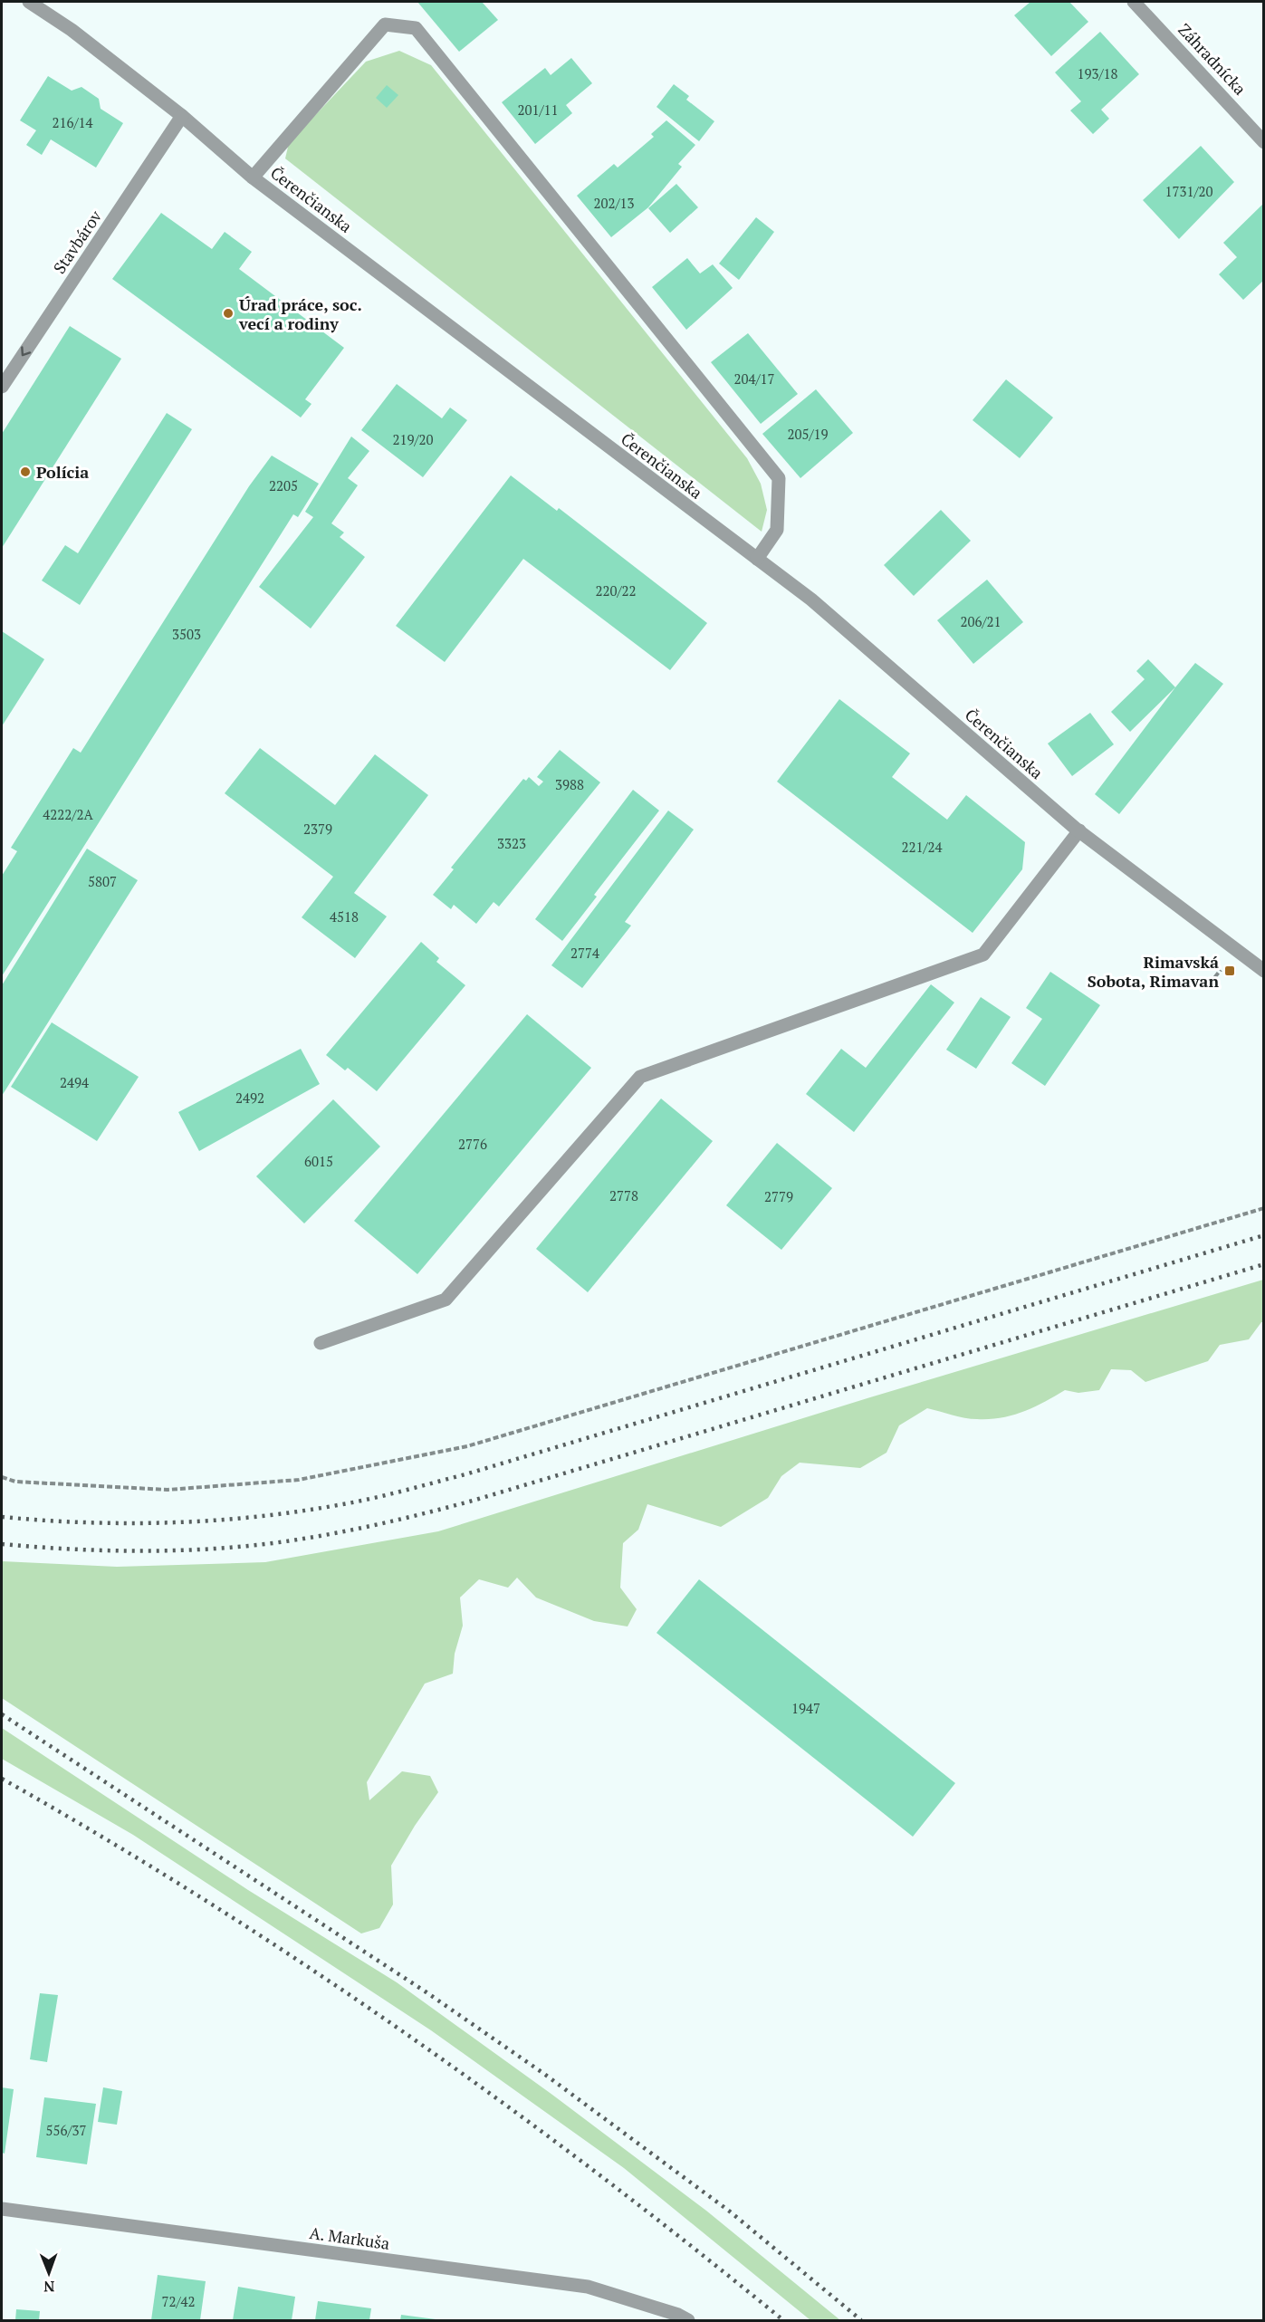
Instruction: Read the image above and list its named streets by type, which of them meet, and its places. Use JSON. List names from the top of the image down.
{
  "streets": {
    "street": [
      "Záhradnícka",
      "Čerenčianska",
      "Stavbárov",
      "A. Markuša"
    ]
  },
  "crossings": [
    ["Čerenčianska", "Stavbárov"]
  ],
  "one_way": ["Stavbárov"],
  "places": {
    "other": ["Úrad práce, soc. vecí a rodiny", "Polícia"],
    "transit": ["Rimavská Sobota, Rimavan"]
  },
  "house_numbers": [
    "193/18",
    "201/11",
    "216/14",
    "1731/20",
    "202/13",
    "204/17",
    "205/19",
    "219/20",
    "2205",
    "220/22",
    "206/21",
    "3503",
    "3988",
    "4222/2A",
    "2379",
    "3323",
    "221/24",
    "5807",
    "4518",
    "2774",
    "2494",
    "2492",
    "2776",
    "6015",
    "2778",
    "2779",
    "1947",
    "556/37",
    "72/42"
  ],
  "north": "bottom"
}
